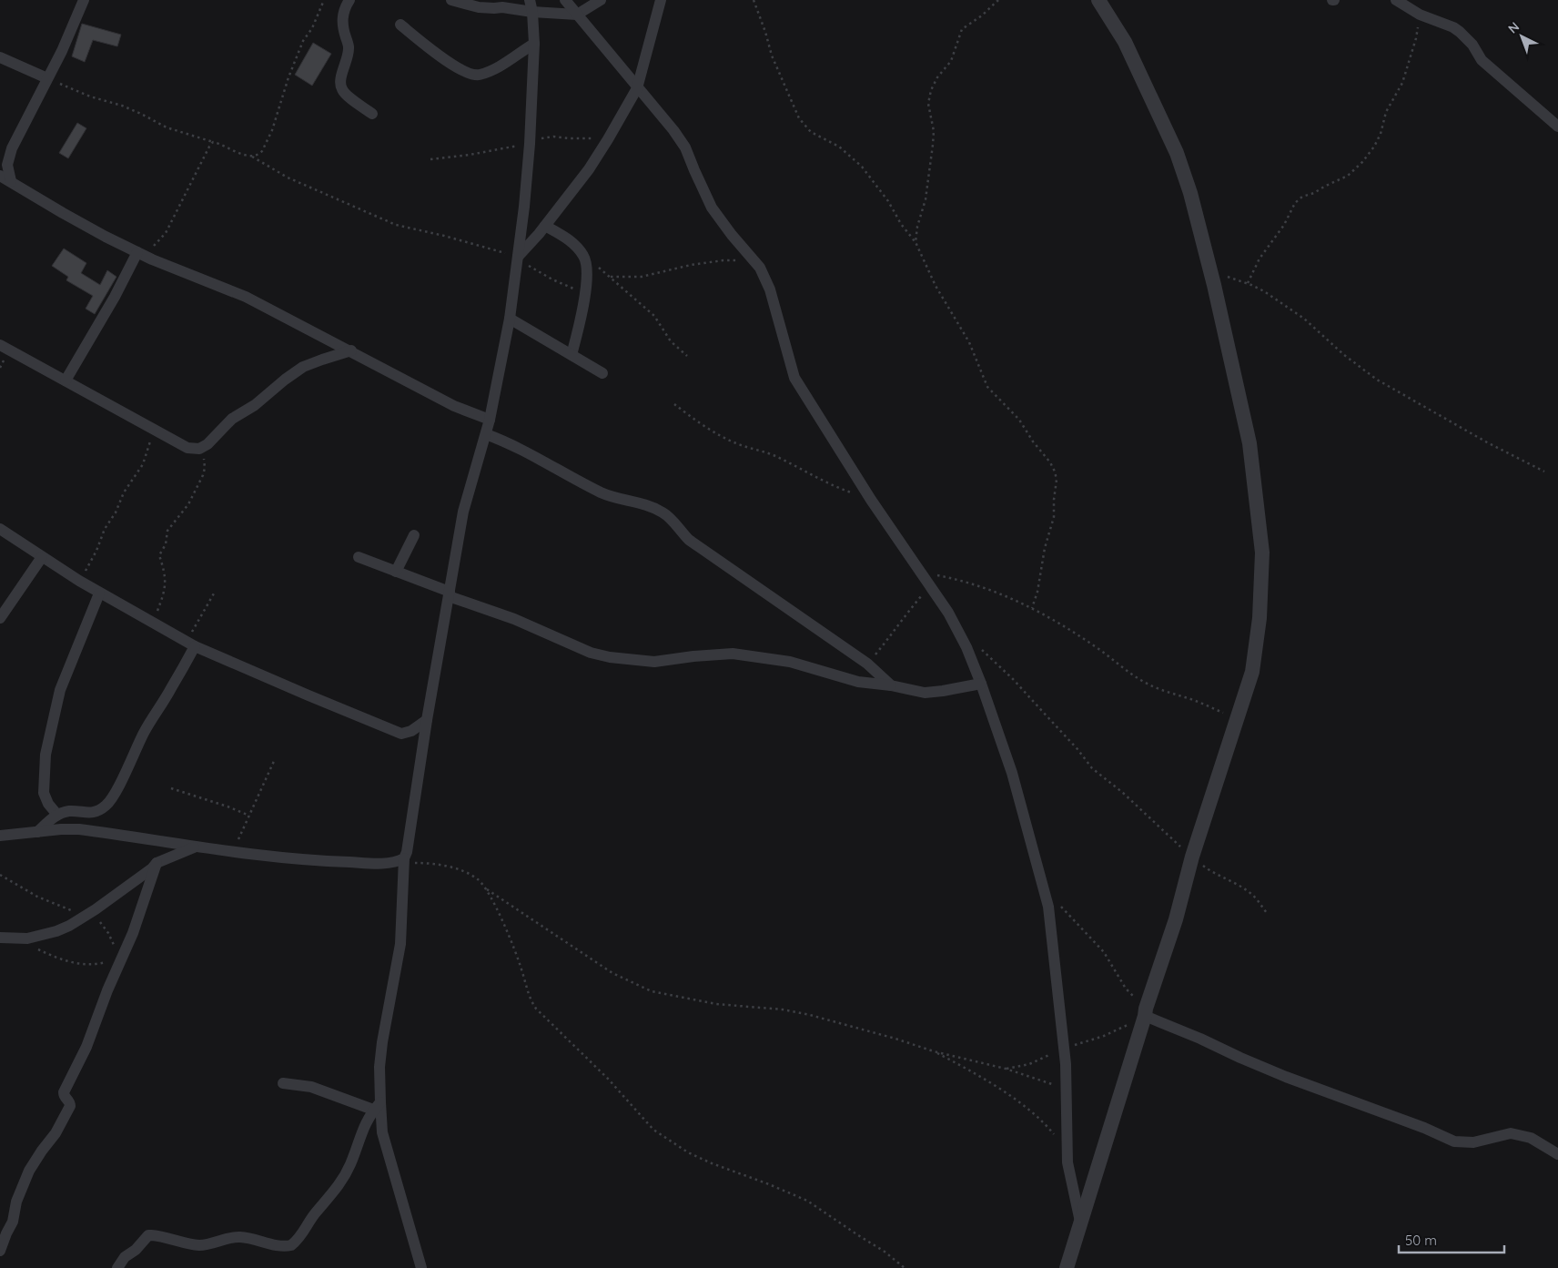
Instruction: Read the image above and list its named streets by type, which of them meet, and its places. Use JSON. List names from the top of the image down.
{
  "scale_bar": "50 m",
  "north": "top left"
}
